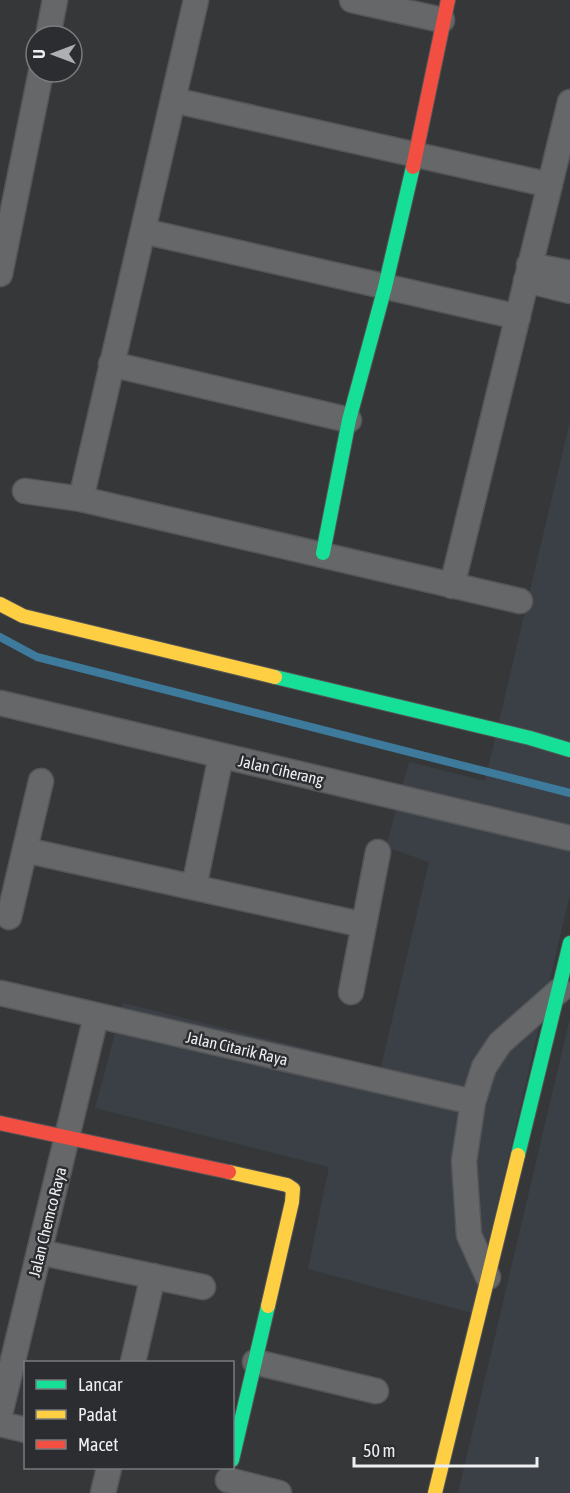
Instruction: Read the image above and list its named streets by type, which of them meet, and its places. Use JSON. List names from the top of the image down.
{
  "streets": {
    "street": ["Jalan Ciherang", "Jalan Citarik Raya", "Jalan Chemco Raya"]
  },
  "legend": ["Lancar", "Padat", "Macet"],
  "scale_bar": "50 m",
  "north": "left"
}
